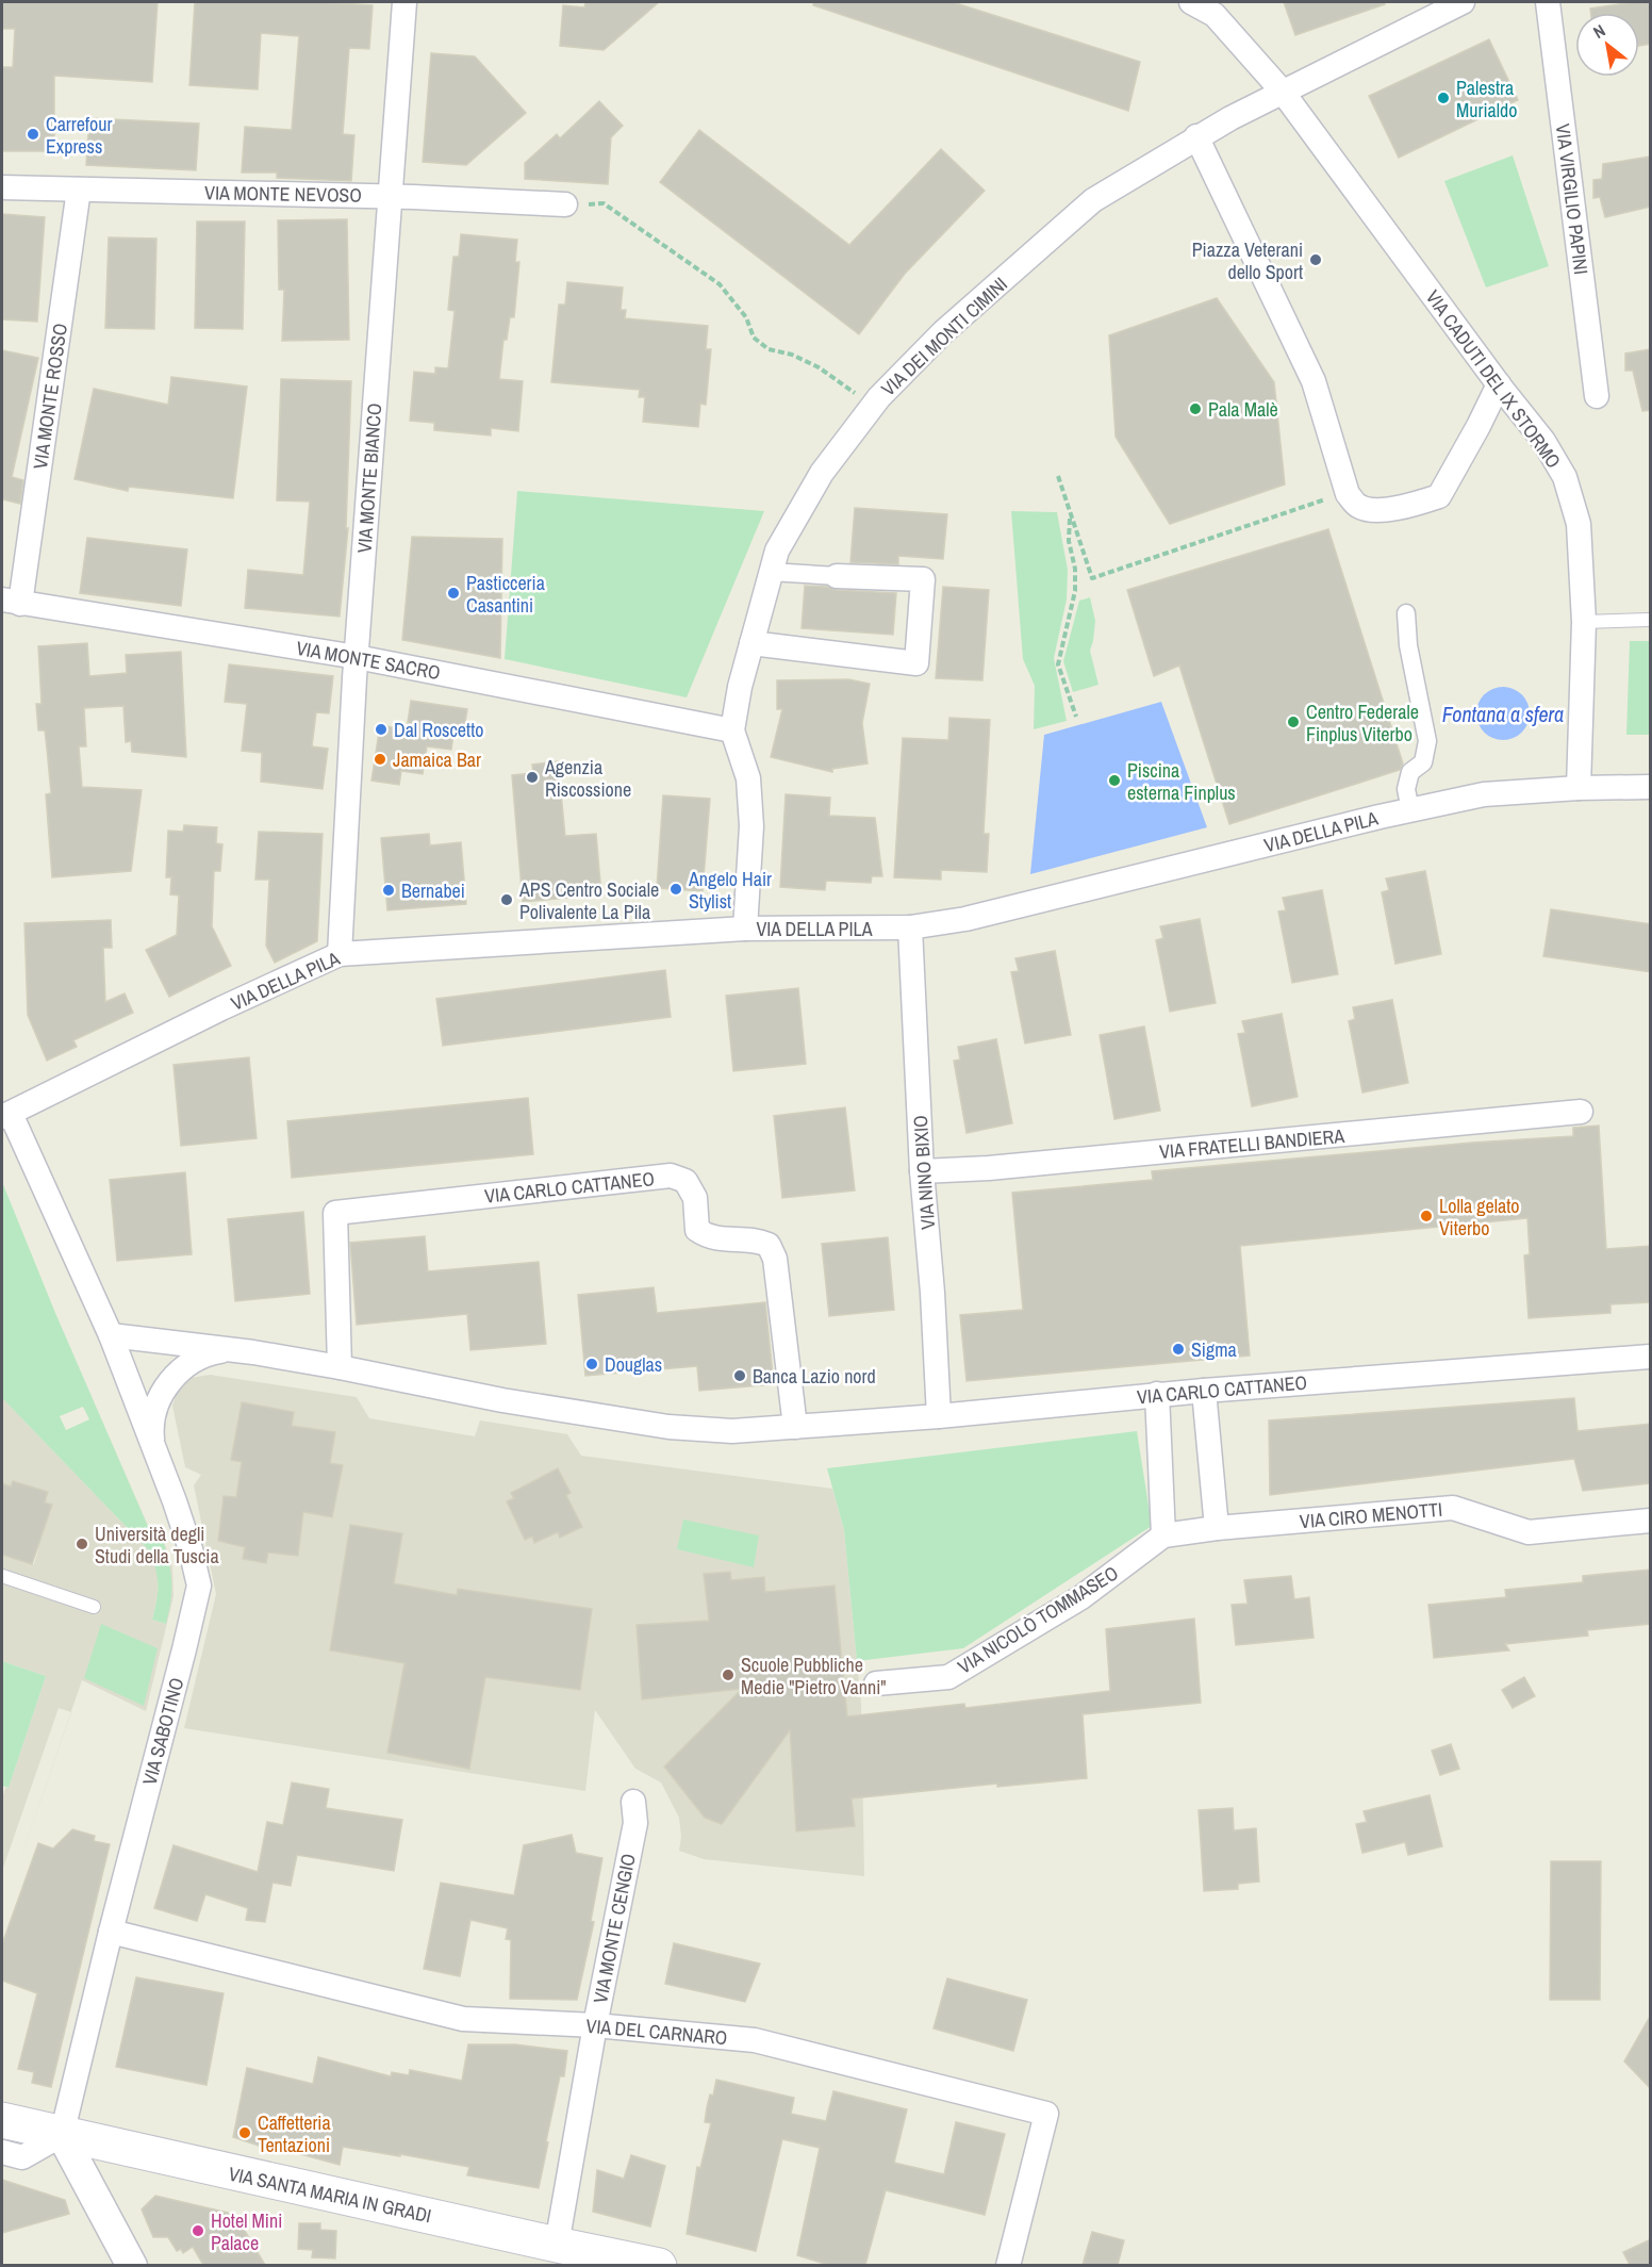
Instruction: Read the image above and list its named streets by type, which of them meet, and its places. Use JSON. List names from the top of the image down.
{
  "streets": {
    "main road": ["VIA SANTA MARIA IN GRADI"],
    "street": [
      "VIA MONTE NEVOSO",
      "VIA VIRGILIO PAPINI",
      "VIA DEI MONTI CIMINI",
      "VIA CADUTI DEL IX STORMO",
      "VIA MONTE ROSSO",
      "VIA MONTE BIANCO",
      "VIA MONTE SACRO",
      "VIA DELLA PILA",
      "VIA FRATELLI BANDIERA",
      "VIA NINO BIXIO",
      "VIA CARLO CATTANEO",
      "VIA CIRO MENOTTI",
      "VIA NICOLÒ TOMMASEO",
      "VIA SABOTINO",
      "VIA MONTE CENGIO",
      "VIA DEL CARNARO"
    ]
  },
  "crossings": [
    ["VIA MONTE NEVOSO", "VIA MONTE ROSSO"],
    ["VIA MONTE NEVOSO", "VIA MONTE BIANCO"],
    ["VIA DEI MONTI CIMINI", "VIA CADUTI DEL IX STORMO"],
    ["VIA DEI MONTI CIMINI", "VIA MONTE SACRO"],
    ["VIA DEI MONTI CIMINI", "VIA DELLA PILA"],
    ["VIA CADUTI DEL IX STORMO", "VIA DELLA PILA"],
    ["VIA MONTE ROSSO", "VIA MONTE SACRO"],
    ["VIA MONTE BIANCO", "VIA MONTE SACRO"],
    ["VIA MONTE BIANCO", "VIA DELLA PILA"],
    ["VIA DELLA PILA", "VIA NINO BIXIO"],
    ["VIA FRATELLI BANDIERA", "VIA NINO BIXIO"],
    ["VIA NINO BIXIO", "VIA CARLO CATTANEO"],
    ["VIA CARLO CATTANEO", "VIA SABOTINO"],
    ["VIA CIRO MENOTTI", "VIA NICOLÒ TOMMASEO"],
    ["VIA SABOTINO", "VIA DEL CARNARO"],
    ["VIA SABOTINO", "VIA SANTA MARIA IN GRADI"],
    ["VIA MONTE CENGIO", "VIA DEL CARNARO"],
    ["VIA MONTE CENGIO", "VIA SANTA MARIA IN GRADI"]
  ],
  "water": ["Fontana a sfera"],
  "places": [
    "Palestra Murialdo",
    "Carrefour Express",
    "Piazza Veterani dello Sport",
    "Pala Malè",
    "Pasticceria Casantini",
    "Centro Federale Finplus Viterbo",
    "Dal Roscetto",
    "Jamaica Bar",
    "Agenzia Riscossione",
    "Piscina esterna Finplus",
    "Angelo Hair Stylist",
    "Bernabei",
    "APS Centro Sociale Polivalente La Pila",
    "Lolla gelato Viterbo",
    "Sigma",
    "Douglas",
    "Banca Lazio nord",
    "Università degli Studi della Tuscia",
    "Scuole Pubbliche Medie \"Pietro Vanni\"",
    "Caffetteria Tentazioni",
    "Hotel Mini Palace"
  ],
  "north": "top left"
}
